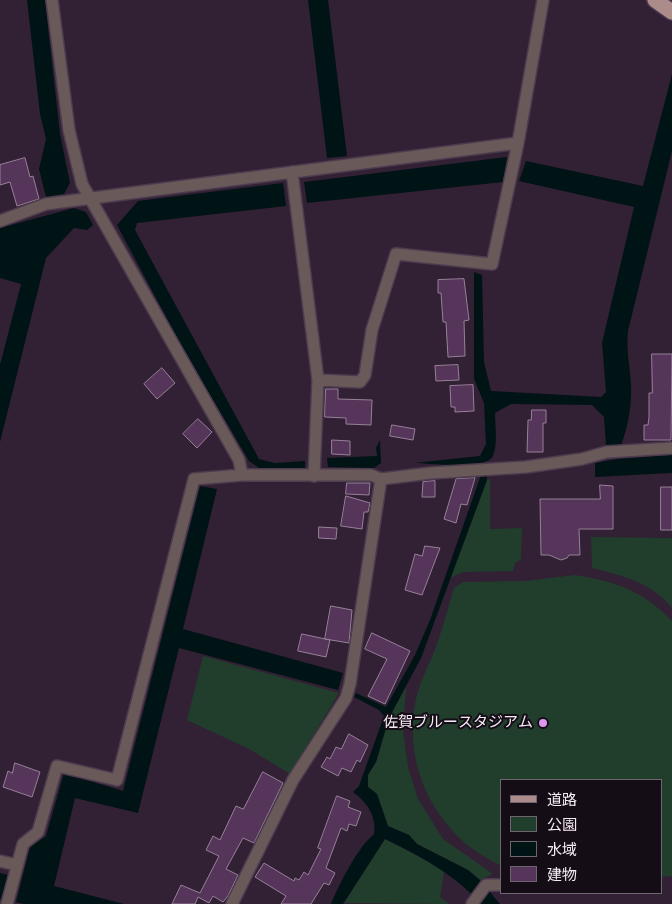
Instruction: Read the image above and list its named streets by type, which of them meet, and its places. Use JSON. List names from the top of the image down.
{
  "places": ["佐賀ブルースタジアム"],
  "legend": [
    "道路",
    "公園",
    "水域",
    "建物"
  ]
}
